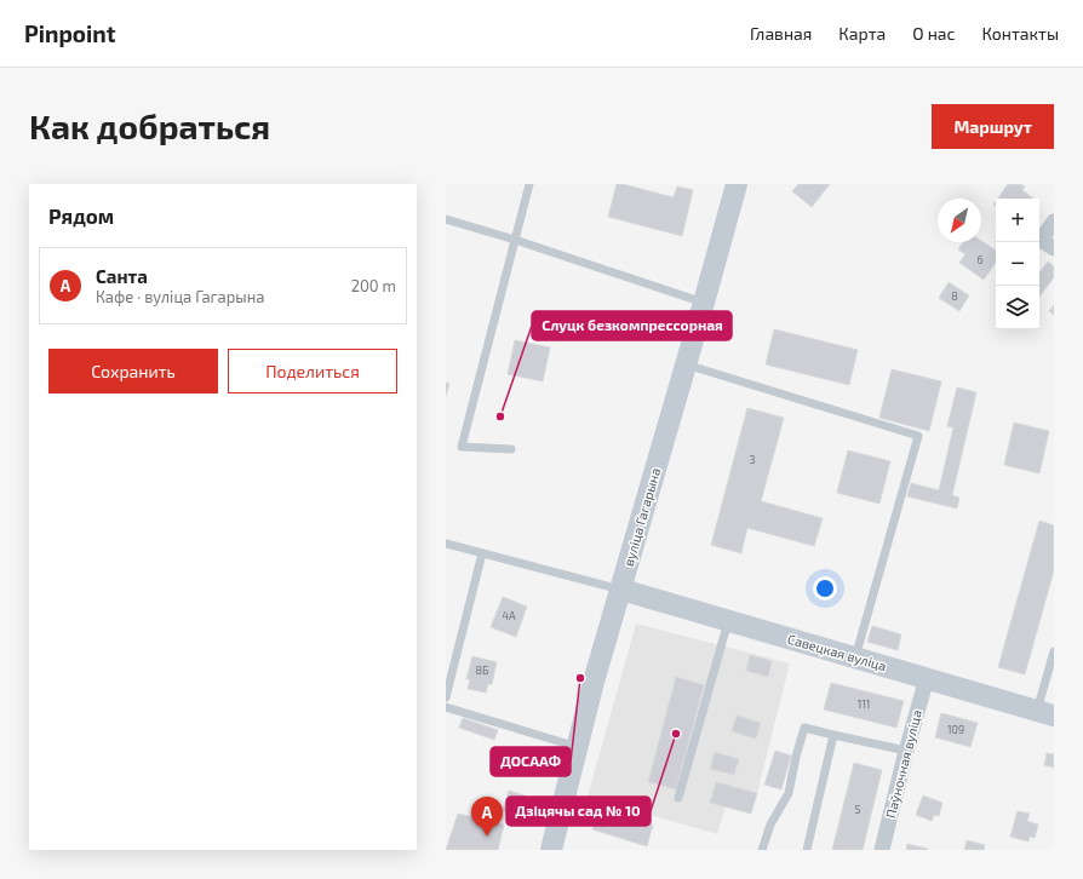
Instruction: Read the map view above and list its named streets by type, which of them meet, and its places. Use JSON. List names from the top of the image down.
{
  "streets": {
    "main road": ["вуліца Гагарына", "Савецкая вуліца"],
    "street": ["Паўночная вуліца"]
  },
  "crossings": [
    ["вуліца Гагарына", "Савецкая вуліца"],
    ["Савецкая вуліца", "Паўночная вуліца"]
  ],
  "places": ["Слуцк безкомпрессорная", "ДОСААФ", "Дзіцячы сад № 10"],
  "house_numbers": [
    "6",
    "8",
    "3",
    "4А",
    "8Б",
    "111",
    "109",
    "5"
  ],
  "north": "bottom left",
  "page": {
    "header": "Pinpoint",
    "nav": [
      "Главная",
      "Карта",
      "О нас",
      "Контакты"
    ],
    "buttons": [
      "Маршрут",
      ["Сохранить", "Поделиться"]
    ],
    "title": "Как добраться",
    "heading": "Рядом",
    "map_buttons": ["+", "−"],
    "list": [
      {
        "mark": "A",
        "name": "Санта",
        "note": "Кафе · вуліца Гагарына",
        "value": "200 m"
      }
    ],
    "pins": "A"
  }
}
